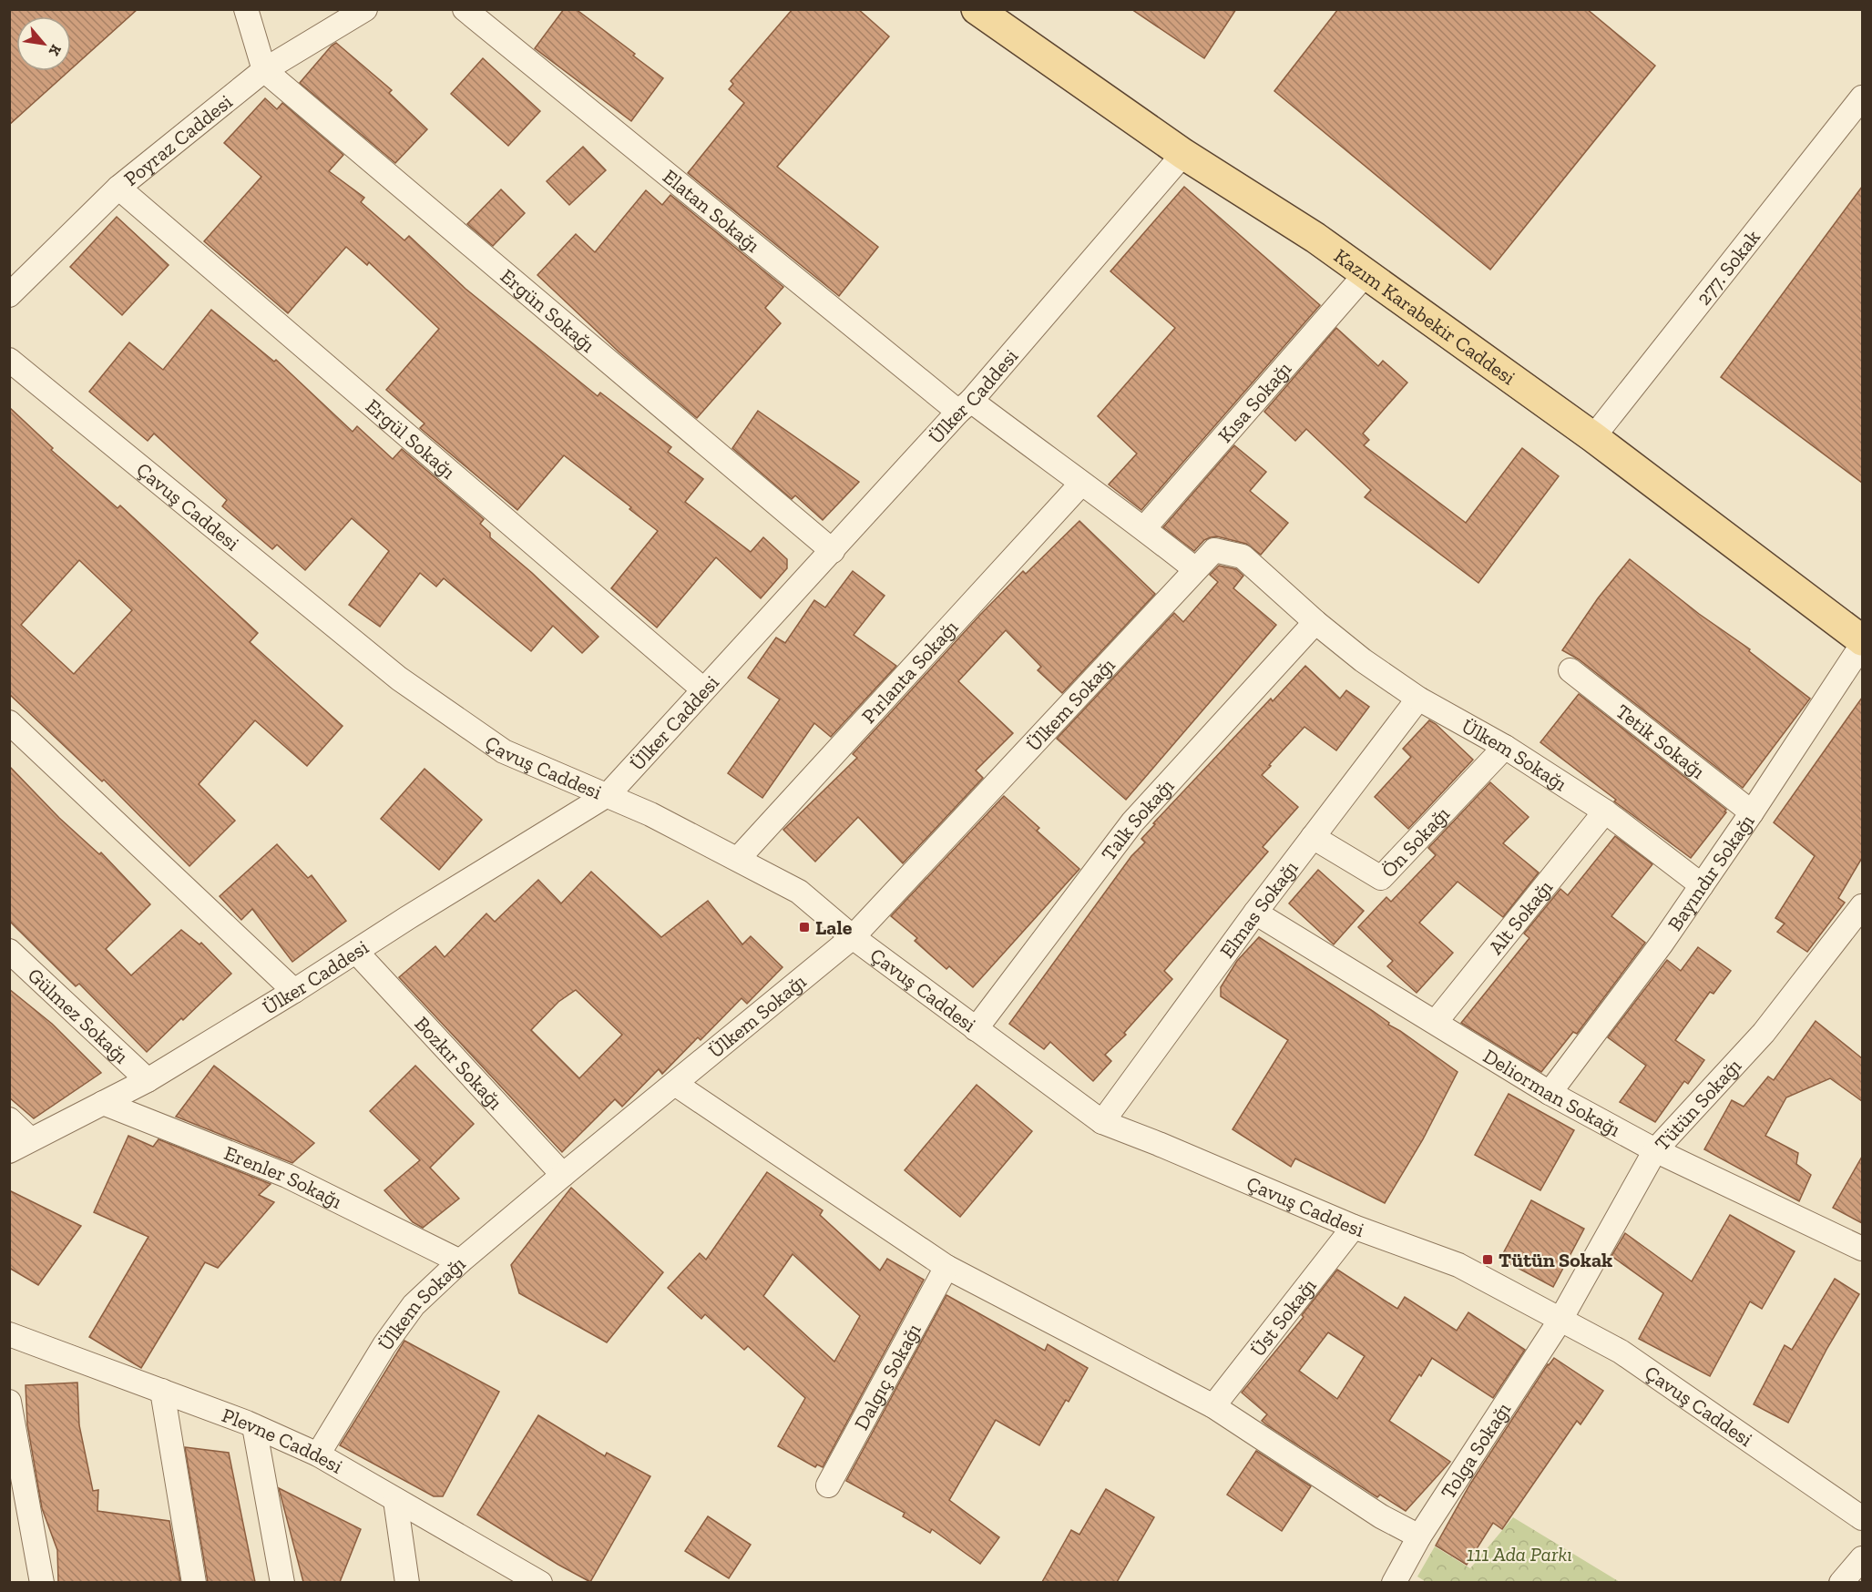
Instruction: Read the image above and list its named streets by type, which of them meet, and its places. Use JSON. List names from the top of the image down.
{
  "streets": {
    "main road": ["Kazım Karabekir Caddesi"],
    "street": [
      "Poyraz Caddesi",
      "Elatan Sokağı",
      "277. Sokak",
      "Ergün Sokağı",
      "Ülker Caddesi",
      "Kısa Sokağı",
      "Ergül Sokağı",
      "Çavuş Caddesi",
      "Pırlanta Sokağı",
      "Ülkem Sokağı",
      "Tetik Sokağı",
      "Talk Sokağı",
      "Ön Sokağı",
      "Bayındır Sokağı",
      "Elmas Sokağı",
      "Alt Sokağı",
      "Gülmez Sokağı",
      "Bozkır Sokağı",
      "Deliorman Sokağı",
      "Tütün Sokağı",
      "Erenler Sokağı",
      "Üst Sokağı",
      "Dalgıç Sokağı",
      "Plevne Caddesi",
      "Tolga Sokağı"
    ]
  },
  "crossings": [
    ["Poyraz Caddesi", "Ergün Sokağı"],
    ["Poyraz Caddesi", "Ergül Sokağı"],
    ["Elatan Sokağı", "Ülker Caddesi"],
    ["277. Sokak", "Kazım Karabekir Caddesi"],
    ["Ergün Sokağı", "Ülker Caddesi"],
    ["Kazım Karabekir Caddesi", "Ülker Caddesi"],
    ["Kazım Karabekir Caddesi", "Kısa Sokağı"],
    ["Ülker Caddesi", "Ergül Sokağı"],
    ["Ülker Caddesi", "Çavuş Caddesi"],
    ["Ülker Caddesi", "Gülmez Sokağı"],
    ["Ülker Caddesi", "Bozkır Sokağı"],
    ["Ülker Caddesi", "Erenler Sokağı"],
    ["Çavuş Caddesi", "Pırlanta Sokağı"],
    ["Çavuş Caddesi", "Ülkem Sokağı"],
    ["Çavuş Caddesi", "Talk Sokağı"],
    ["Çavuş Caddesi", "Elmas Sokağı"],
    ["Çavuş Caddesi", "Tütün Sokağı"],
    ["Çavuş Caddesi", "Üst Sokağı"],
    ["Çavuş Caddesi", "Tolga Sokağı"],
    ["Ülkem Sokağı", "Talk Sokağı"],
    ["Ülkem Sokağı", "Ön Sokağı"],
    ["Ülkem Sokağı", "Bayındır Sokağı"],
    ["Ülkem Sokağı", "Elmas Sokağı"],
    ["Ülkem Sokağı", "Alt Sokağı"],
    ["Ülkem Sokağı", "Bozkır Sokağı"],
    ["Ülkem Sokağı", "Erenler Sokağı"],
    ["Ülkem Sokağı", "Plevne Caddesi"],
    ["Tetik Sokağı", "Bayındır Sokağı"],
    ["Ön Sokağı", "Elmas Sokağı"],
    ["Bayındır Sokağı", "Deliorman Sokağı"],
    ["Elmas Sokağı", "Deliorman Sokağı"],
    ["Alt Sokağı", "Deliorman Sokağı"],
    ["Deliorman Sokağı", "Tütün Sokağı"],
    ["Tütün Sokağı", "Tolga Sokağı"]
  ],
  "parks": ["111 Ada Parkı"],
  "places": {
    "transit": ["Lale", "Tütün Sokak"]
  },
  "north": "bottom right"
}
